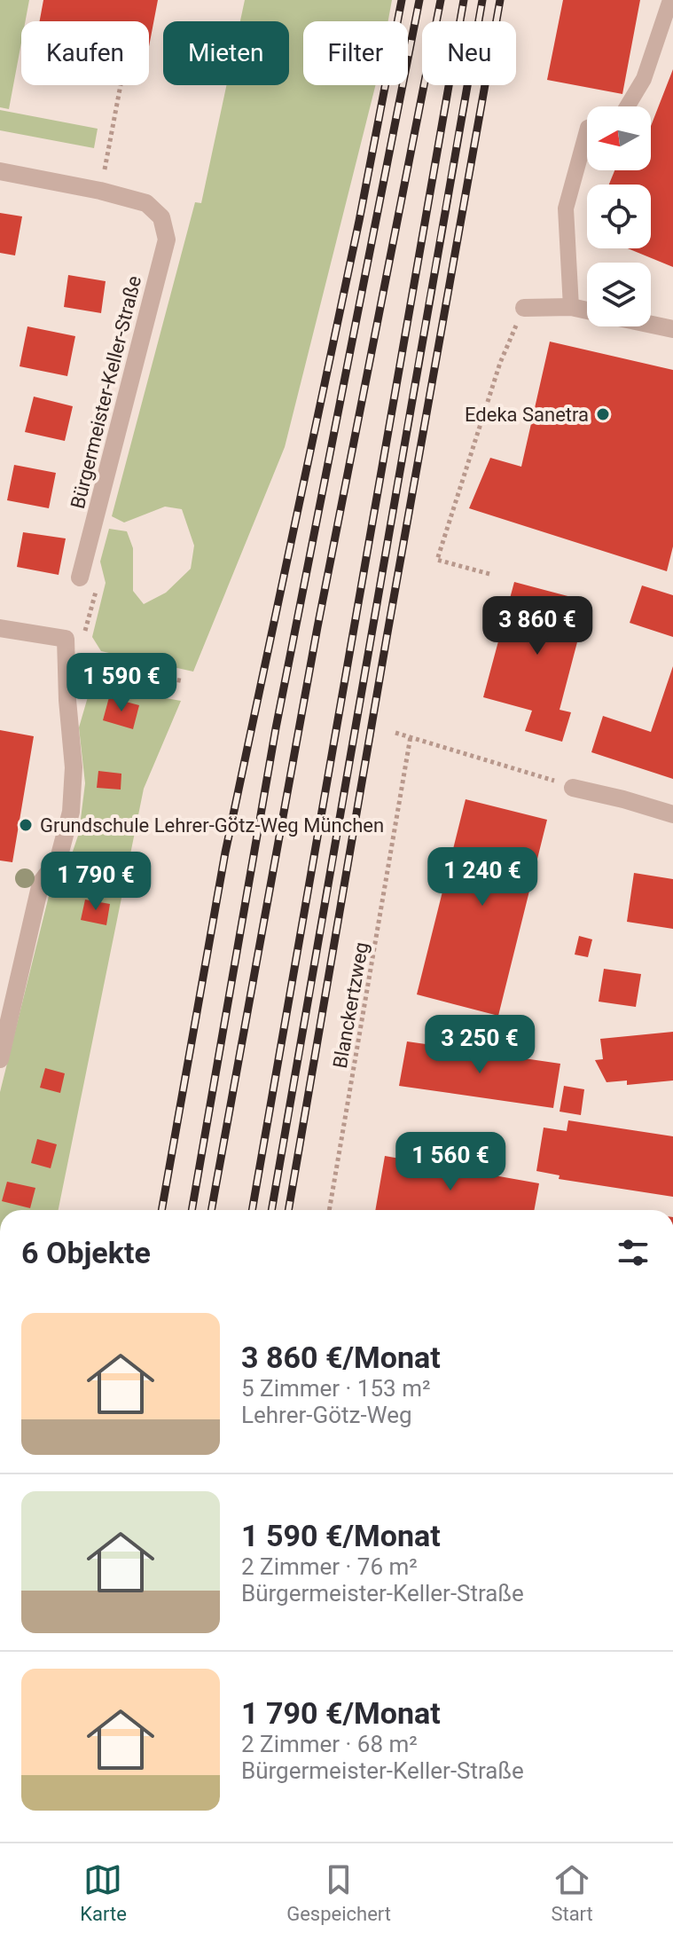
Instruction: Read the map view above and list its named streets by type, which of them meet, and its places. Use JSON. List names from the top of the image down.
{
  "streets": {
    "street": ["Bürgermeister-Keller-Straße"],
    "path": ["Blanckertzweg"]
  },
  "places": ["Edeka Sanetra", "Grundschule Lehrer-Götz-Weg München"],
  "north": "left",
  "page": {
    "chip": [
      "Kaufen",
      "Mieten",
      "Filter",
      "Neu"
    ],
    "price": [
      "3 860 €",
      "1 590 €",
      "1 240 €",
      "1 790 €",
      "3 250 €",
      "1 560 €"
    ],
    "heading": "6 Objekte",
    "list": [
      {
        "name": "3 860 €/Monat",
        "note": "5 Zimmer · 153 m² · Lehrer-Götz-Weg"
      },
      {
        "name": "1 590 €/Monat",
        "note": "2 Zimmer · 76 m² · Bürgermeister-Keller-Straße"
      },
      {
        "name": "1 790 €/Monat",
        "note": "2 Zimmer · 68 m² · Bürgermeister-Keller-Straße"
      }
    ],
    "tabs": ["Karte", "Gespeichert", "Start"]
  }
}
